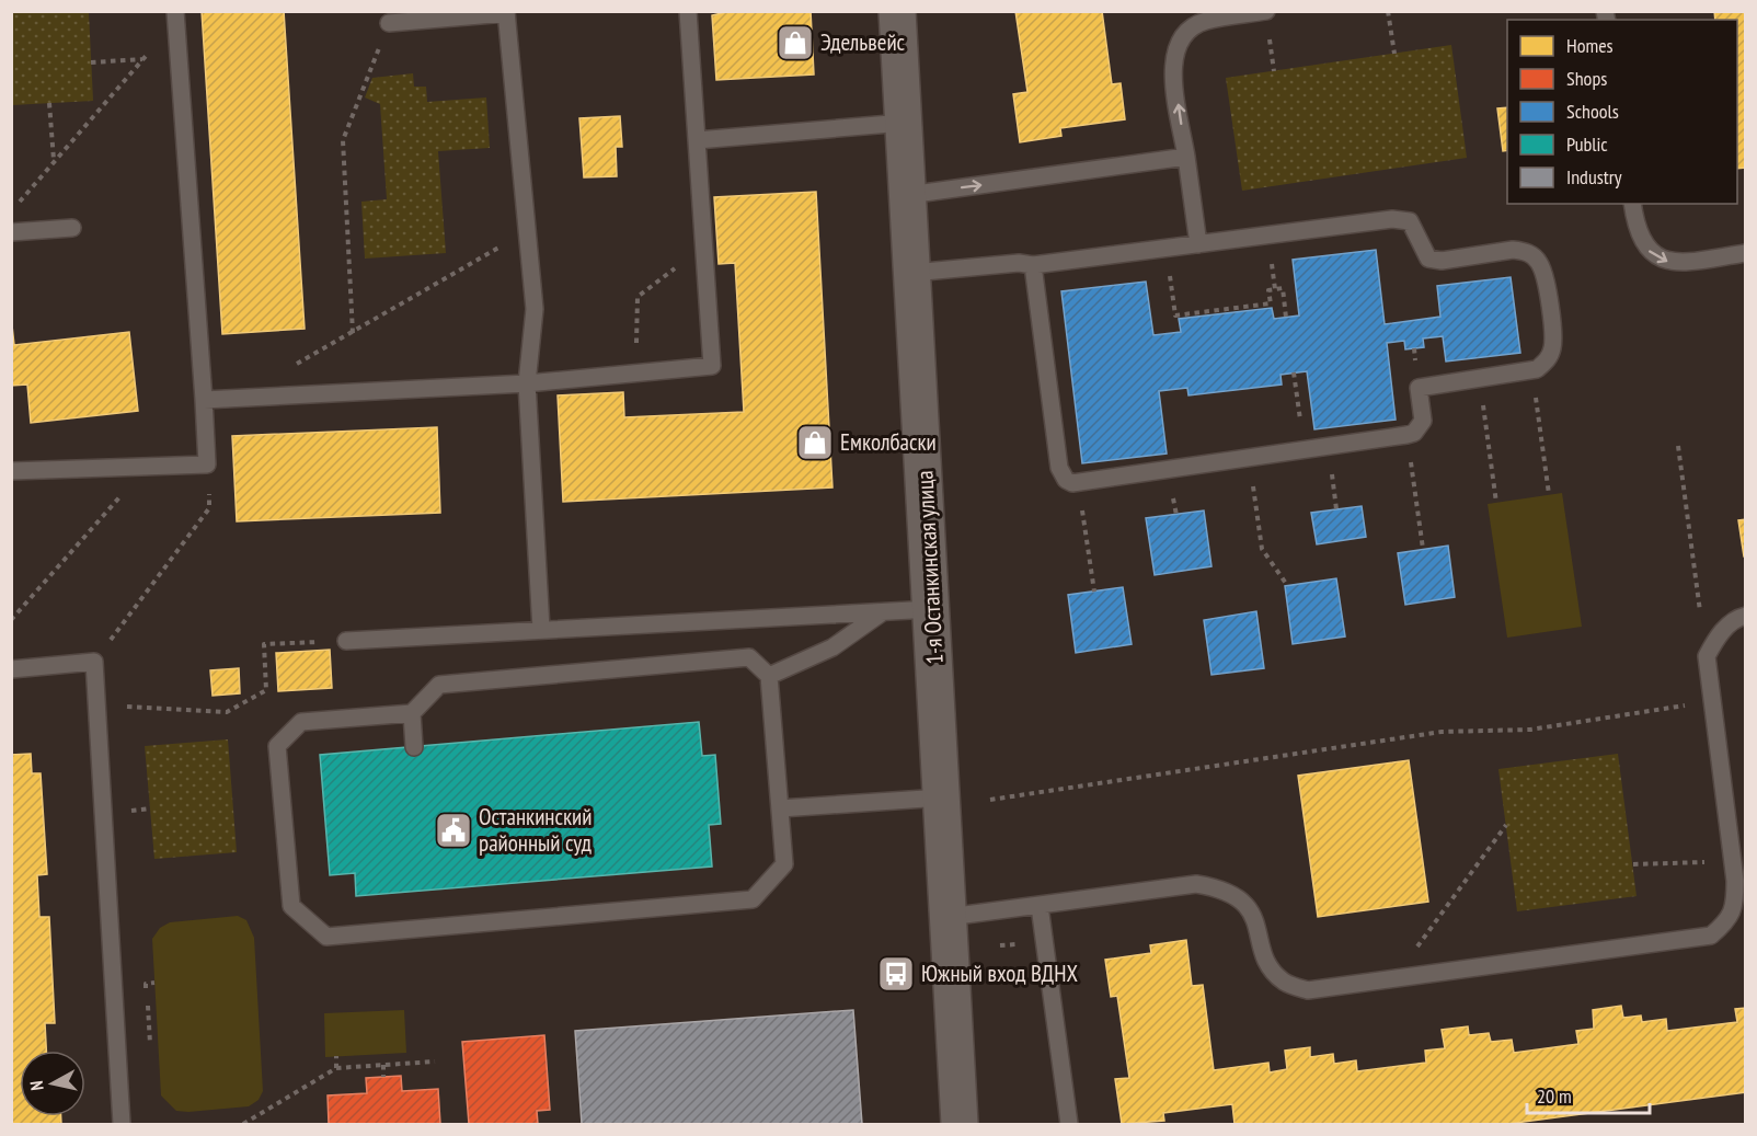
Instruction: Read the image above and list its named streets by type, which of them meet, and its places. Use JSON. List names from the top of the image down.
{
  "streets": {
    "street": ["1-я Останкинская улица"]
  },
  "places": {
    "shop": ["Эдельвейс", "Емколбаски"],
    "public building": ["Останкинский районный суд"],
    "bus stop": ["Южный вход ВДНХ"]
  },
  "legend": [
    "Homes",
    "Shops",
    "Schools",
    "Public",
    "Industry"
  ],
  "scale_bar": "20 m",
  "north": "left"
}
